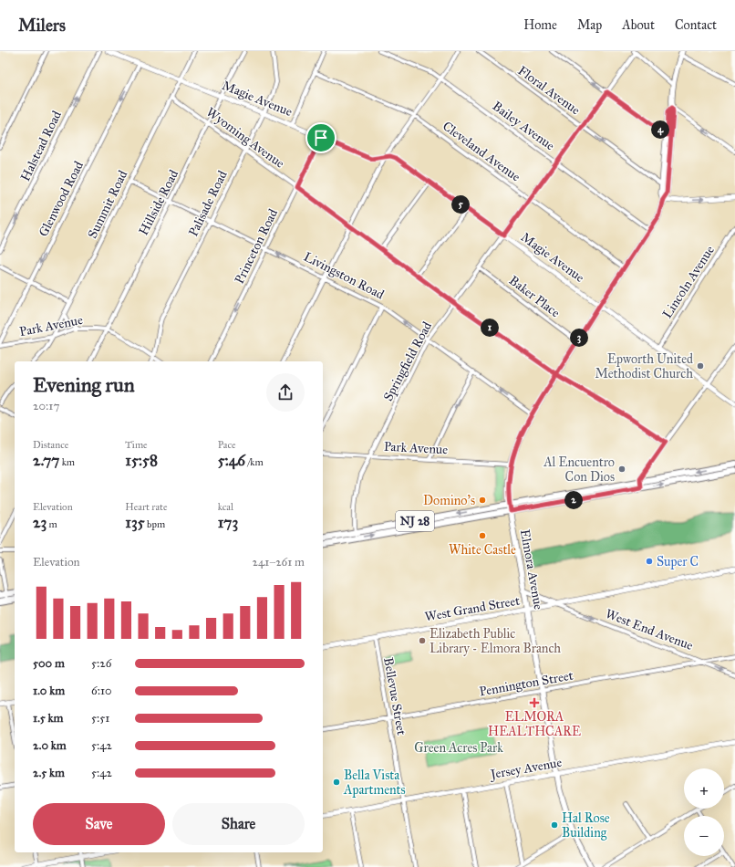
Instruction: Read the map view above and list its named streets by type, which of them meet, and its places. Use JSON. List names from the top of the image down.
{
  "streets": {
    "main road": ["NJ 28", "Elmora Avenue"],
    "street": [
      "Floral Avenue",
      "Magie Avenue",
      "Bailey Avenue",
      "Wyoming Avenue",
      "Halstead Road",
      "Cleveland Avenue",
      "Glenwood Road",
      "Hillside Road",
      "Palisade Road",
      "Summit Road",
      "Princeton Road",
      "Livingston Road",
      "Lincoln Avenue",
      "Baker Place",
      "Park Avenue",
      "Springfield Road",
      "West Grand Street",
      "West End Avenue",
      "Pennington Street",
      "Bellevue Street",
      "Jersey Avenue"
    ]
  },
  "crossings": [
    ["Floral Avenue", "Springfield Road"],
    ["Magie Avenue", "Glenwood Road"],
    ["Magie Avenue", "Hillside Road"],
    ["Magie Avenue", "Palisade Road"],
    ["Magie Avenue", "Summit Road"],
    ["Magie Avenue", "Princeton Road"],
    ["Magie Avenue", "Lincoln Avenue"],
    ["Magie Avenue", "Springfield Road"],
    ["Magie Avenue", "Elmora Avenue"],
    ["Bailey Avenue", "Springfield Road"],
    ["Bailey Avenue", "Elmora Avenue"],
    ["Wyoming Avenue", "Hillside Road"],
    ["Wyoming Avenue", "Palisade Road"],
    ["Wyoming Avenue", "Summit Road"],
    ["Wyoming Avenue", "Princeton Road"],
    ["Wyoming Avenue", "Springfield Road"],
    ["Wyoming Avenue", "Elmora Avenue"],
    ["Cleveland Avenue", "Springfield Road"],
    ["Cleveland Avenue", "Elmora Avenue"],
    ["Hillside Road", "Livingston Road"],
    ["Hillside Road", "Park Avenue"],
    ["Palisade Road", "Livingston Road"],
    ["Palisade Road", "Park Avenue"],
    ["Summit Road", "Livingston Road"],
    ["Summit Road", "Park Avenue"],
    ["Princeton Road", "Livingston Road"],
    ["Livingston Road", "Springfield Road"],
    ["Livingston Road", "Elmora Avenue"],
    ["Baker Place", "Springfield Road"],
    ["Baker Place", "Elmora Avenue"],
    ["Park Avenue", "Springfield Road"],
    ["Park Avenue", "Elmora Avenue"],
    ["Springfield Road", "NJ 28"],
    ["NJ 28", "Elmora Avenue"],
    ["Elmora Avenue", "West Grand Street"],
    ["Elmora Avenue", "Pennington Street"],
    ["Elmora Avenue", "Jersey Avenue"],
    ["West Grand Street", "West End Avenue"],
    ["West Grand Street", "Bellevue Street"],
    ["West End Avenue", "Pennington Street"],
    ["Pennington Street", "Bellevue Street"],
    ["Bellevue Street", "Jersey Avenue"]
  ],
  "one_way": [
    "Floral Avenue",
    "Halstead Road",
    "Glenwood Road",
    "Princeton Road",
    "Livingston Road",
    "West End Avenue"
  ],
  "parks": ["Green Acres Park"],
  "places": {
    "other": [
      "Epworth United Methodist Church",
      "Al Encuentro Con Dios",
      "Domino's",
      "White Castle",
      "Super C",
      "Elizabeth Public Library - Elmora Branch",
      "Bella Vista Apartments",
      "Hal Rose Building"
    ],
    "health": ["ELMORA HEALTHCARE"]
  },
  "page": {
    "header": "Milers",
    "nav": [
      "Home",
      "Map",
      "About",
      "Contact"
    ],
    "pins": [
      "4",
      "5",
      "1",
      "3",
      "2"
    ],
    "heading": ["Evening run", "20:17"],
    "stats": [
      ["Distance", "2.77 km"],
      ["Time", "15:58"],
      ["Pace", "5:46 /km"],
      ["Elevation", "23 m"],
      ["Heart rate", "135 bpm"],
      ["kcal", "173"]
    ],
    "chart": ["Elevation", "241–261 m"],
    "list": [
      {
        "name": "500 m",
        "note": "5:26"
      },
      {
        "name": "1.0 km",
        "note": "6:10"
      },
      {
        "name": "1.5 km",
        "note": "5:51"
      },
      {
        "name": "2.0 km",
        "note": "5:42"
      },
      {
        "name": "2.5 km",
        "note": "5:42"
      }
    ],
    "map_buttons": ["+", "−"],
    "buttons": ["Save", "Share"]
  }
}
